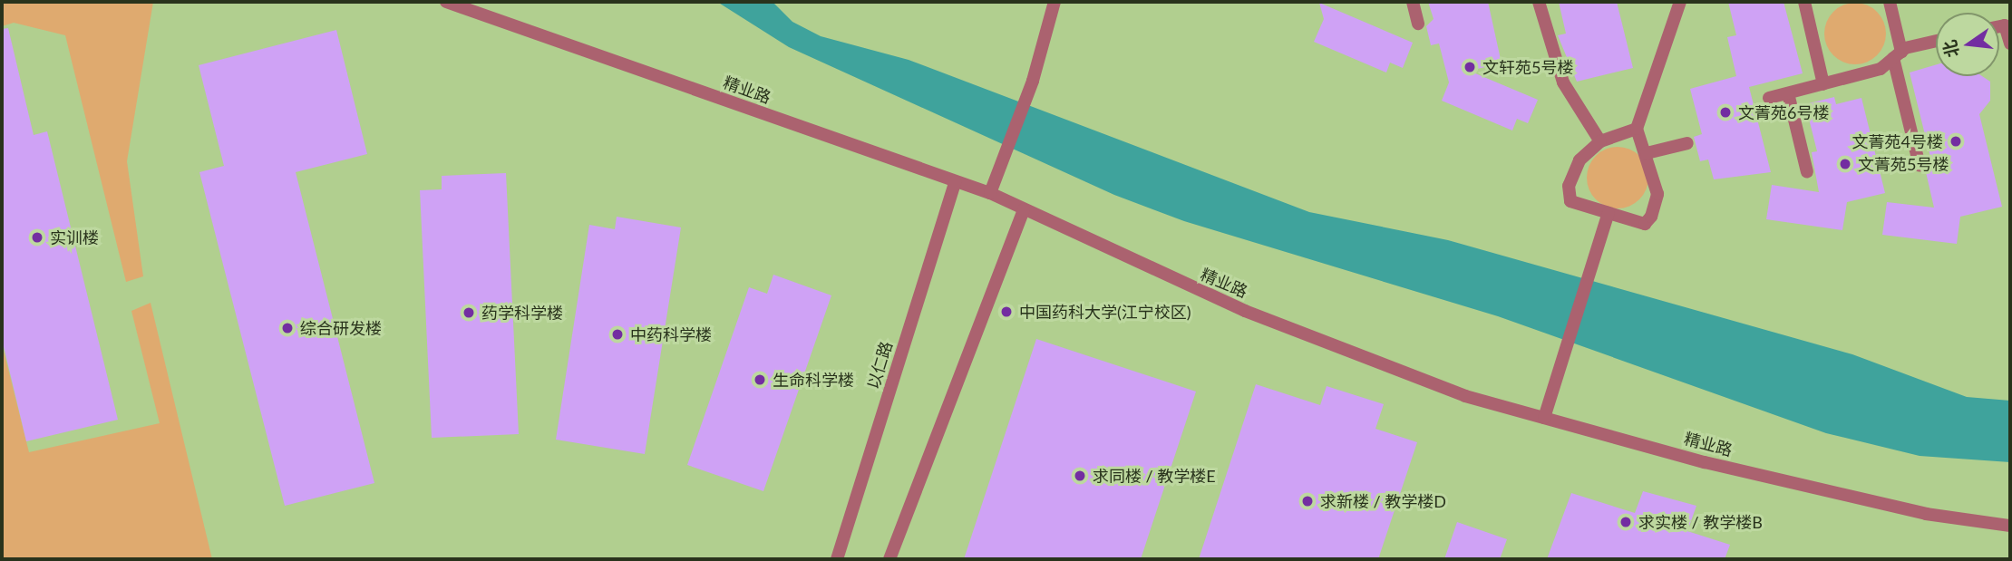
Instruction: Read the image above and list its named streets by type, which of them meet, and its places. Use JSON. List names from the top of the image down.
{
  "streets": {
    "street": ["精业路", "以仁路"]
  },
  "crossings": [
    ["精业路", "以仁路"]
  ],
  "places": [
    "文轩苑5号楼",
    "文菁苑6号楼",
    "文菁苑4号楼",
    "文菁苑5号楼",
    "实训楼",
    "中国药科大学(江宁校区)",
    "药学科学楼",
    "综合研发楼",
    "中药科学楼",
    "生命科学楼",
    "求同楼 / 教学楼E",
    "求新楼 / 教学楼D",
    "求实楼 / 教学楼B"
  ],
  "north": "left"
}
